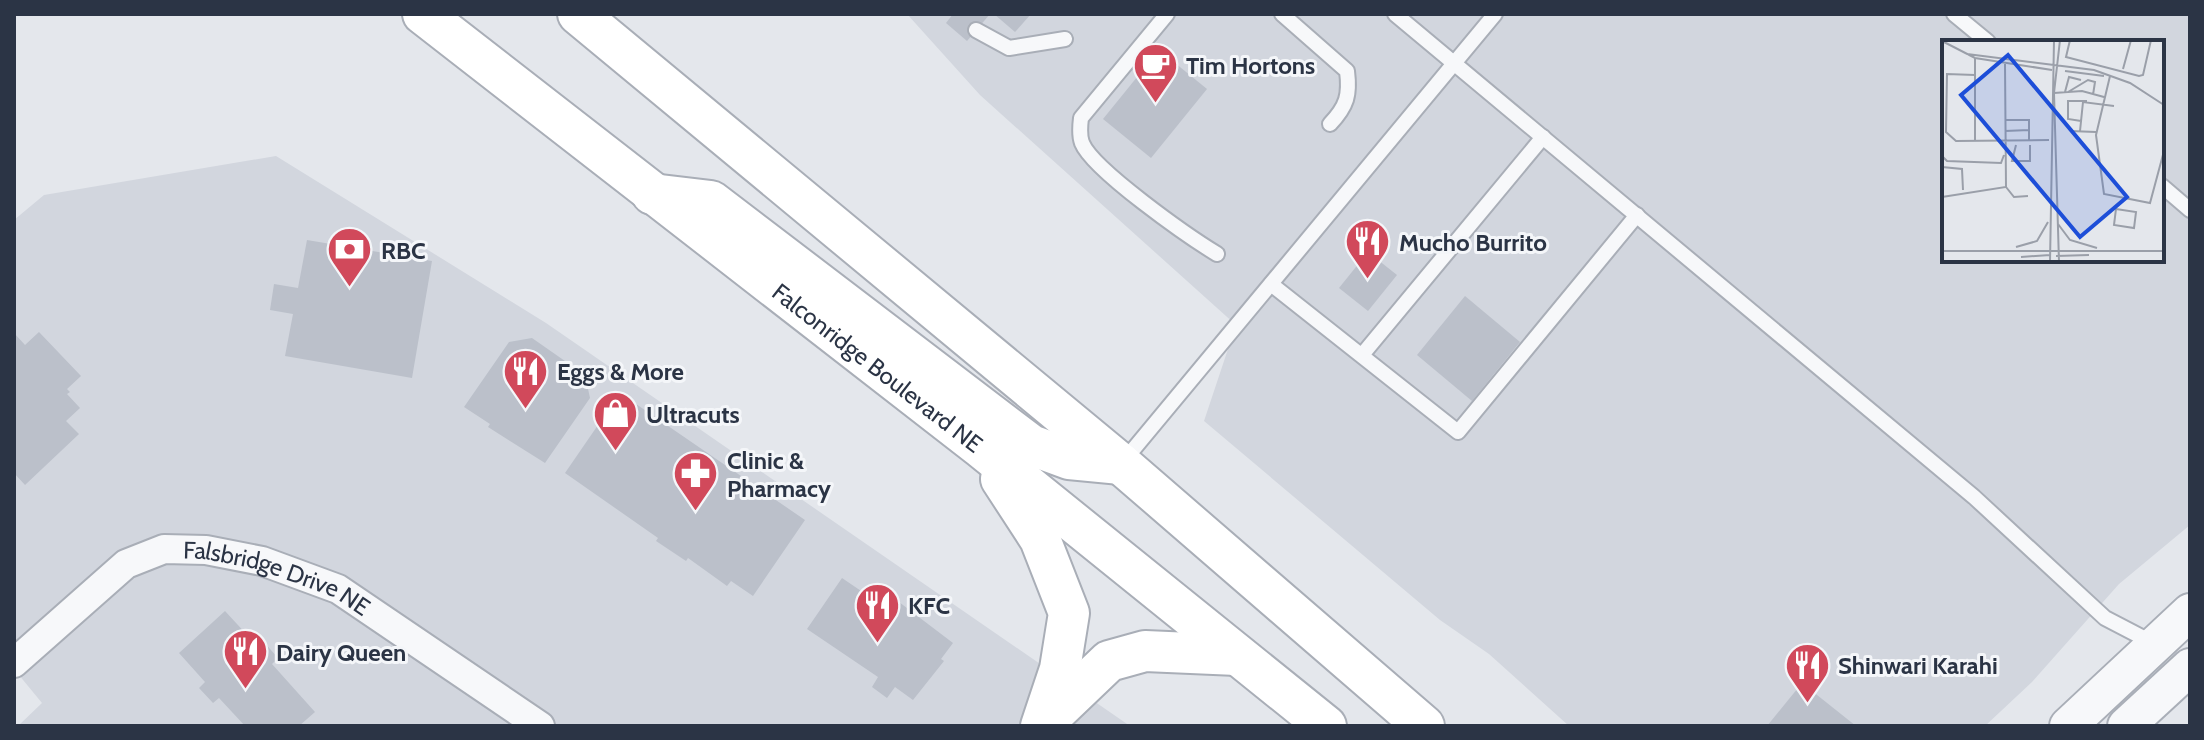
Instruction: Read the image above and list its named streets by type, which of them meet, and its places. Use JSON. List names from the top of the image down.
{
  "streets": {
    "main road": ["Falconridge Boulevard NE"],
    "street": ["Falsbridge Drive NE"]
  },
  "places": {
    "cafe": ["Tim Hortons"],
    "restaurant": [
      "Mucho Burrito",
      "Eggs & More",
      "KFC",
      "Dairy Queen",
      "Shinwari Karahi"
    ],
    "bank": ["RBC"],
    "shop": ["Ultracuts"],
    "pharmacy": ["Clinic & Pharmacy"]
  }
}
